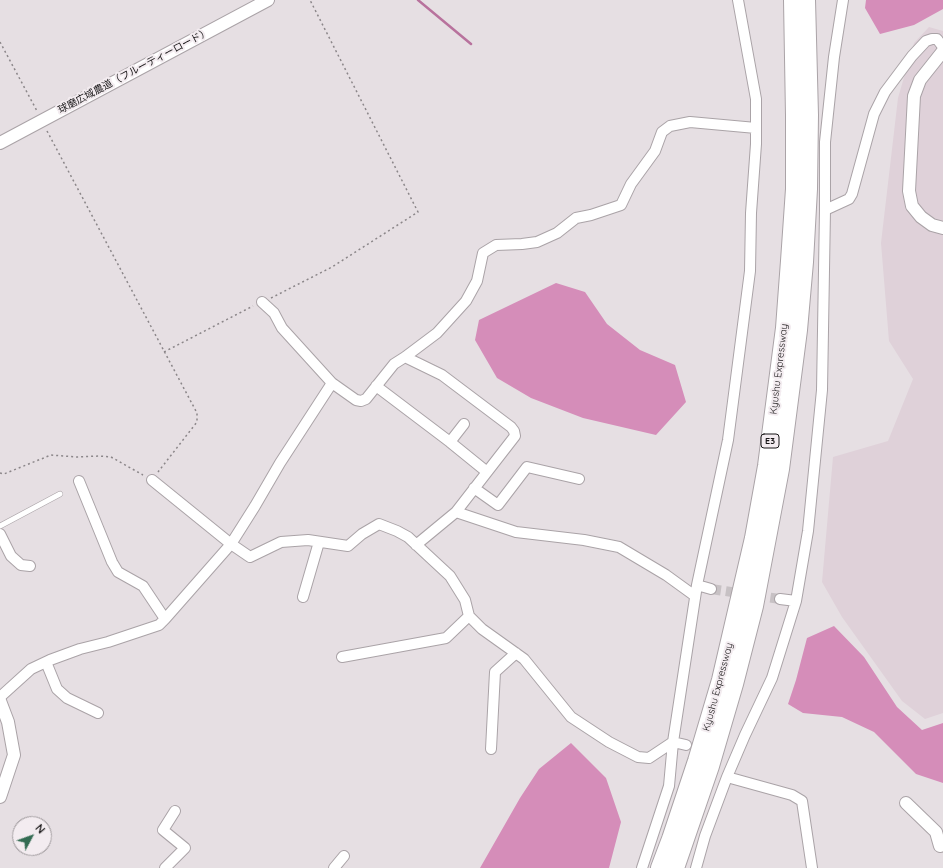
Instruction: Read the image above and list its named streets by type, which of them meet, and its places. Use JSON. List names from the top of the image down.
{
  "streets": {
    "highway": ["Kyushu Expressway", "E3"],
    "street": ["球磨広域農道（フルーティーロード）"]
  },
  "north": "top right"
}
